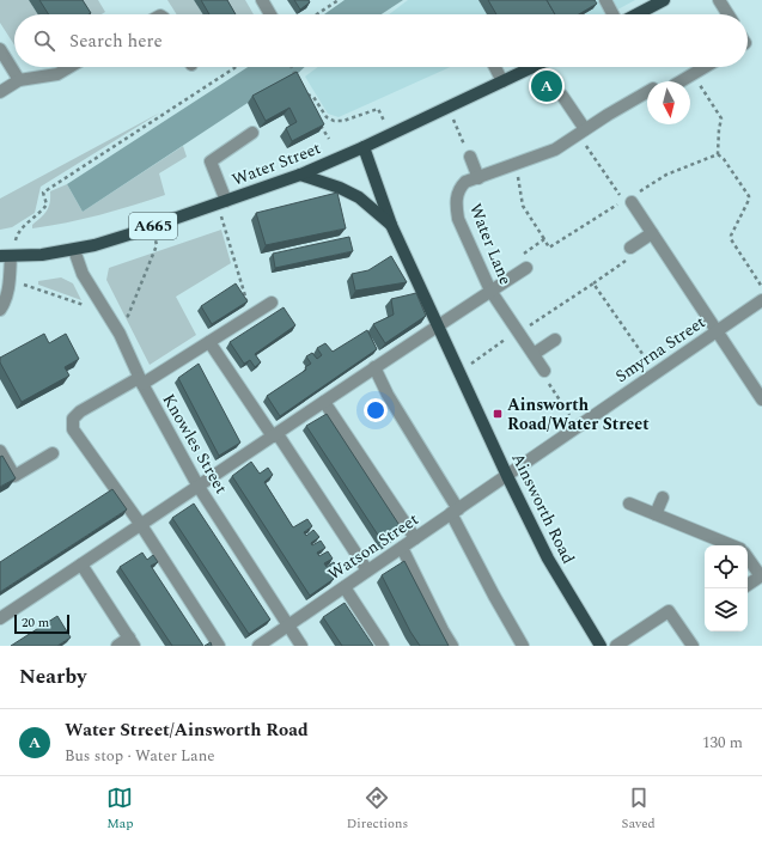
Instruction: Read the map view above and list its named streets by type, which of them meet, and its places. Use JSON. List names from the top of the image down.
{
  "streets": {
    "main road": ["Water Street", "A665", "Ainsworth Road"],
    "street": [
      "Water Lane",
      "Smyrna Street",
      "Knowles Street",
      "Watson Street"
    ]
  },
  "crossings": [
    ["Water Street", "Knowles Street"],
    ["Water Street", "Ainsworth Road"],
    ["Smyrna Street", "Ainsworth Road"],
    ["Smyrna Street", "Watson Street"],
    ["Knowles Street", "Watson Street"],
    ["Ainsworth Road", "Watson Street"]
  ],
  "places": {
    "transit": ["Ainsworth Road/Water Street"]
  },
  "scale_bar": "20 m",
  "north": "bottom",
  "page": {
    "search": "Search here",
    "pins": "A",
    "scale": "20 m",
    "heading": "Nearby",
    "list": [
      {
        "mark": "A",
        "name": "Water Street/Ainsworth Road",
        "note": "Bus stop · Water Lane",
        "value": "130 m"
      }
    ],
    "nav": ["Map", "Directions", "Saved"]
  }
}
